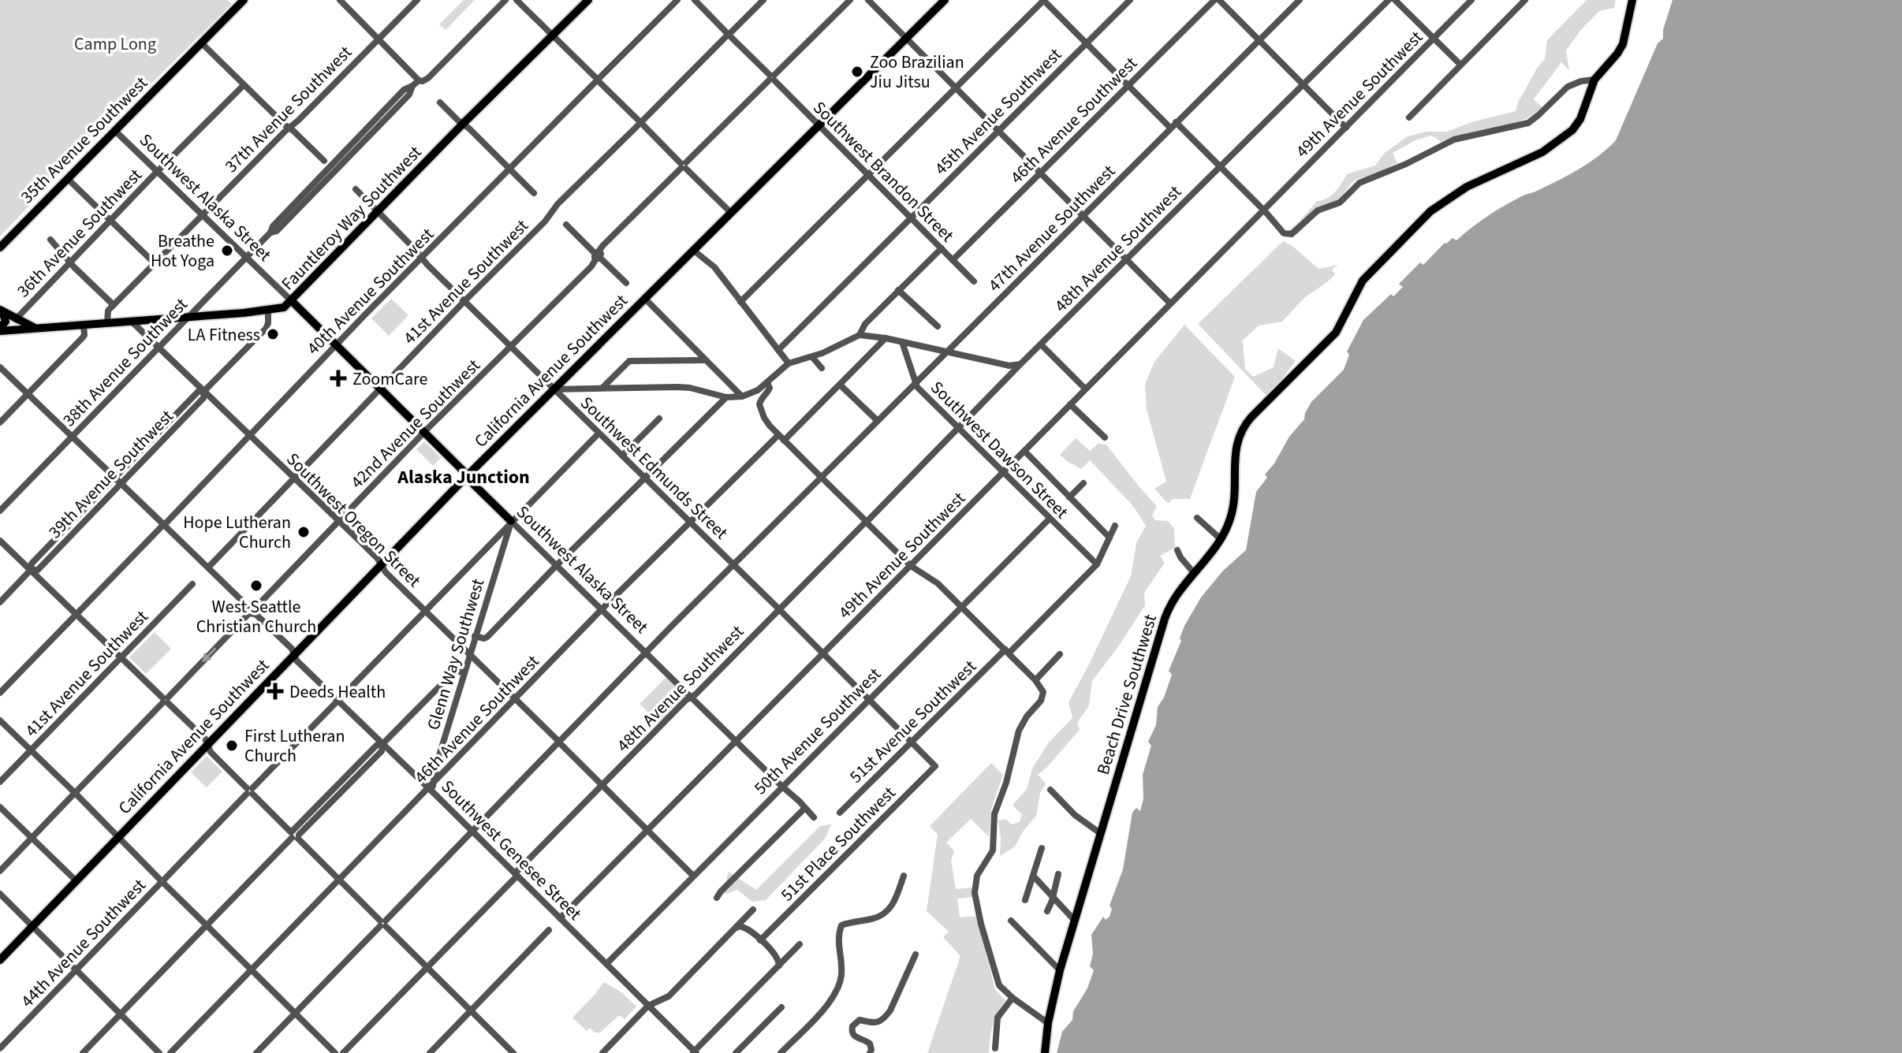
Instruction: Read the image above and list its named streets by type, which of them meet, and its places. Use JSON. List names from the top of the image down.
{
  "streets": {
    "main road": [
      "35th Avenue Southwest",
      "Southwest Alaska Street",
      "Fauntleroy Way Southwest",
      "California Avenue Southwest",
      "Beach Drive Southwest"
    ],
    "street": [
      "49th Avenue Southwest",
      "37th Avenue Southwest",
      "45th Avenue Southwest",
      "46th Avenue Southwest",
      "Southwest Brandon Street",
      "47th Avenue Southwest",
      "36th Avenue Southwest",
      "48th Avenue Southwest",
      "41st Avenue Southwest",
      "40th Avenue Southwest",
      "38th Avenue Southwest",
      "42nd Avenue Southwest",
      "Southwest Dawson Street",
      "Southwest Edmunds Street",
      "39th Avenue Southwest",
      "Southwest Oregon Street",
      "Glenn Way Southwest",
      "51st Avenue Southwest",
      "50th Avenue Southwest",
      "51st Place Southwest",
      "Southwest Genesee Street",
      "44th Avenue Southwest"
    ]
  },
  "crossings": [
    ["49th Avenue Southwest", "Southwest Alaska Street"],
    ["49th Avenue Southwest", "Southwest Dawson Street"],
    ["49th Avenue Southwest", "Southwest Edmunds Street"],
    ["49th Avenue Southwest", "Southwest Oregon Street"],
    ["49th Avenue Southwest", "Southwest Genesee Street"],
    ["37th Avenue Southwest", "Southwest Alaska Street"],
    ["37th Avenue Southwest", "Fauntleroy Way Southwest"],
    ["45th Avenue Southwest", "Southwest Brandon Street"],
    ["46th Avenue Southwest", "Southwest Brandon Street"],
    ["46th Avenue Southwest", "Southwest Alaska Street"],
    ["46th Avenue Southwest", "Southwest Edmunds Street"],
    ["46th Avenue Southwest", "Southwest Oregon Street"],
    ["46th Avenue Southwest", "Glenn Way Southwest"],
    ["46th Avenue Southwest", "Southwest Genesee Street"],
    ["35th Avenue Southwest", "Southwest Alaska Street"],
    ["Southwest Brandon Street", "41st Avenue Southwest"],
    ["Southwest Brandon Street", "California Avenue Southwest"],
    ["Southwest Brandon Street", "42nd Avenue Southwest"],
    ["Southwest Alaska Street", "Fauntleroy Way Southwest"],
    ["Southwest Alaska Street", "47th Avenue Southwest"],
    ["Southwest Alaska Street", "36th Avenue Southwest"],
    ["Southwest Alaska Street", "48th Avenue Southwest"],
    ["Southwest Alaska Street", "41st Avenue Southwest"],
    ["Southwest Alaska Street", "40th Avenue Southwest"],
    ["Southwest Alaska Street", "38th Avenue Southwest"],
    ["Southwest Alaska Street", "California Avenue Southwest"],
    ["Southwest Alaska Street", "42nd Avenue Southwest"],
    ["Southwest Alaska Street", "Glenn Way Southwest"],
    ["Southwest Alaska Street", "50th Avenue Southwest"],
    ["Southwest Alaska Street", "44th Avenue Southwest"],
    ["Fauntleroy Way Southwest", "38th Avenue Southwest"],
    ["Fauntleroy Way Southwest", "Southwest Edmunds Street"],
    ["Fauntleroy Way Southwest", "39th Avenue Southwest"],
    ["Fauntleroy Way Southwest", "Southwest Oregon Street"],
    ["47th Avenue Southwest", "Southwest Dawson Street"],
    ["47th Avenue Southwest", "Southwest Edmunds Street"],
    ["47th Avenue Southwest", "Southwest Oregon Street"],
    ["47th Avenue Southwest", "Southwest Genesee Street"],
    ["48th Avenue Southwest", "Southwest Dawson Street"],
    ["48th Avenue Southwest", "Southwest Edmunds Street"],
    ["48th Avenue Southwest", "Southwest Oregon Street"],
    ["48th Avenue Southwest", "Southwest Genesee Street"],
    ["41st Avenue Southwest", "Southwest Edmunds Street"],
    ["41st Avenue Southwest", "Southwest Oregon Street"],
    ["41st Avenue Southwest", "Southwest Genesee Street"],
    ["40th Avenue Southwest", "Southwest Edmunds Street"],
    ["40th Avenue Southwest", "Southwest Oregon Street"],
    ["40th Avenue Southwest", "Southwest Genesee Street"],
    ["38th Avenue Southwest", "Southwest Oregon Street"],
    ["38th Avenue Southwest", "Southwest Genesee Street"],
    ["California Avenue Southwest", "Southwest Edmunds Street"],
    ["California Avenue Southwest", "Southwest Oregon Street"],
    ["California Avenue Southwest", "Southwest Genesee Street"],
    ["42nd Avenue Southwest", "Southwest Edmunds Street"],
    ["42nd Avenue Southwest", "Southwest Oregon Street"],
    ["42nd Avenue Southwest", "Southwest Genesee Street"],
    ["Southwest Dawson Street", "51st Avenue Southwest"],
    ["Southwest Dawson Street", "50th Avenue Southwest"],
    ["Southwest Edmunds Street", "51st Avenue Southwest"],
    ["Southwest Edmunds Street", "50th Avenue Southwest"],
    ["Southwest Edmunds Street", "51st Place Southwest"],
    ["Southwest Edmunds Street", "44th Avenue Southwest"],
    ["39th Avenue Southwest", "Southwest Oregon Street"],
    ["39th Avenue Southwest", "Southwest Genesee Street"],
    ["Southwest Oregon Street", "Glenn Way Southwest"],
    ["Southwest Oregon Street", "50th Avenue Southwest"],
    ["Southwest Oregon Street", "44th Avenue Southwest"],
    ["Glenn Way Southwest", "Southwest Genesee Street"],
    ["Glenn Way Southwest", "44th Avenue Southwest"],
    ["50th Avenue Southwest", "Southwest Genesee Street"],
    ["Southwest Genesee Street", "44th Avenue Southwest"]
  ],
  "districts": ["Alaska Junction"],
  "parks": ["Camp Long"],
  "places": {
    "other": [
      "Zoo Brazilian Jiu Jitsu",
      "Breathe Hot Yoga",
      "LA Fitness",
      "Hope Lutheran Church",
      "West Seattle Christian Church",
      "First Lutheran Church"
    ],
    "health": ["ZoomCare", "Deeds Health"]
  }
}
